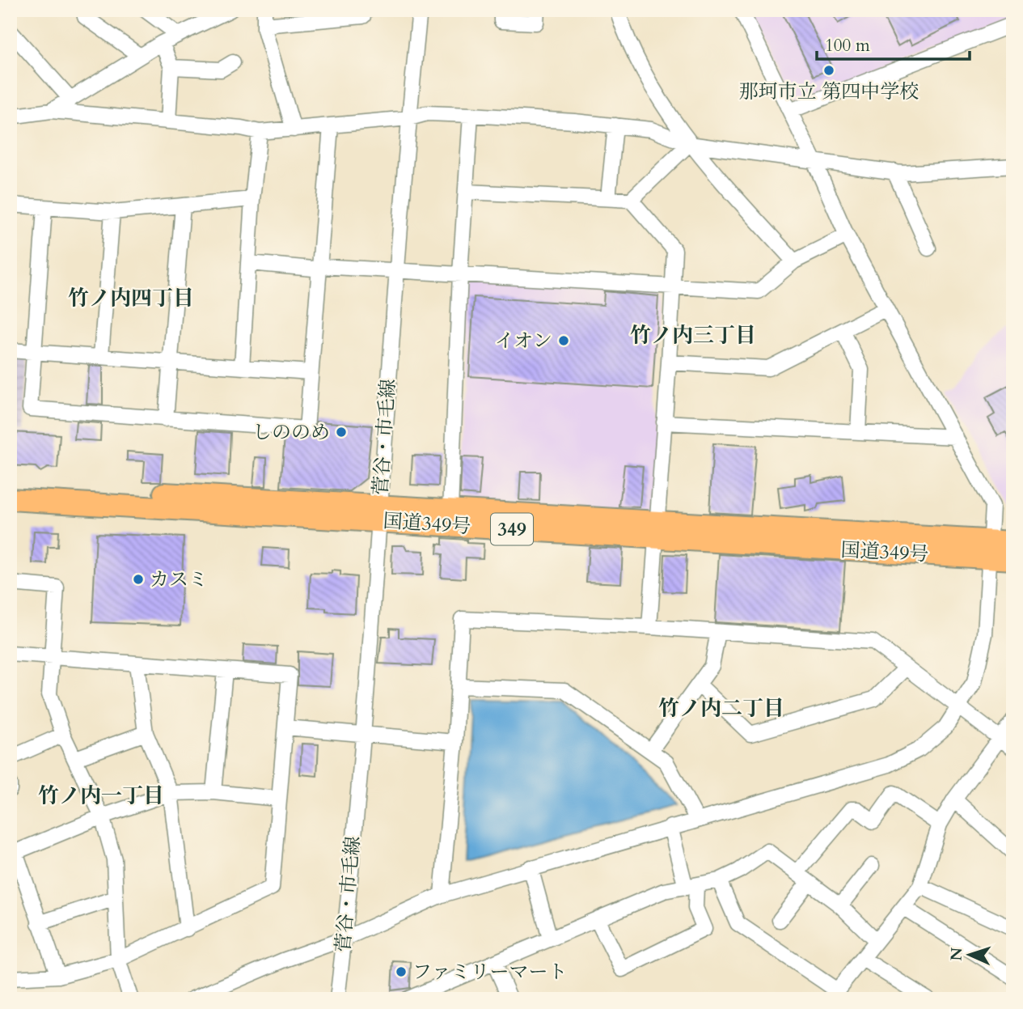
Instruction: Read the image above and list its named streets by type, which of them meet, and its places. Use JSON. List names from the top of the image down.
{
  "streets": {
    "highway": ["国道349号", "349"],
    "street": ["菅谷・市毛線"]
  },
  "crossings": [
    ["菅谷・市毛線", "国道349号"]
  ],
  "districts": [
    "竹ノ内四丁目",
    "竹ノ内三丁目",
    "竹ノ内二丁目",
    "竹ノ内一丁目"
  ],
  "places": [
    "那珂市立 第四中学校",
    "イオン",
    "しののめ",
    "カスミ",
    "ファミリーマート"
  ],
  "scale_bar": "100 m",
  "north": "left"
}
